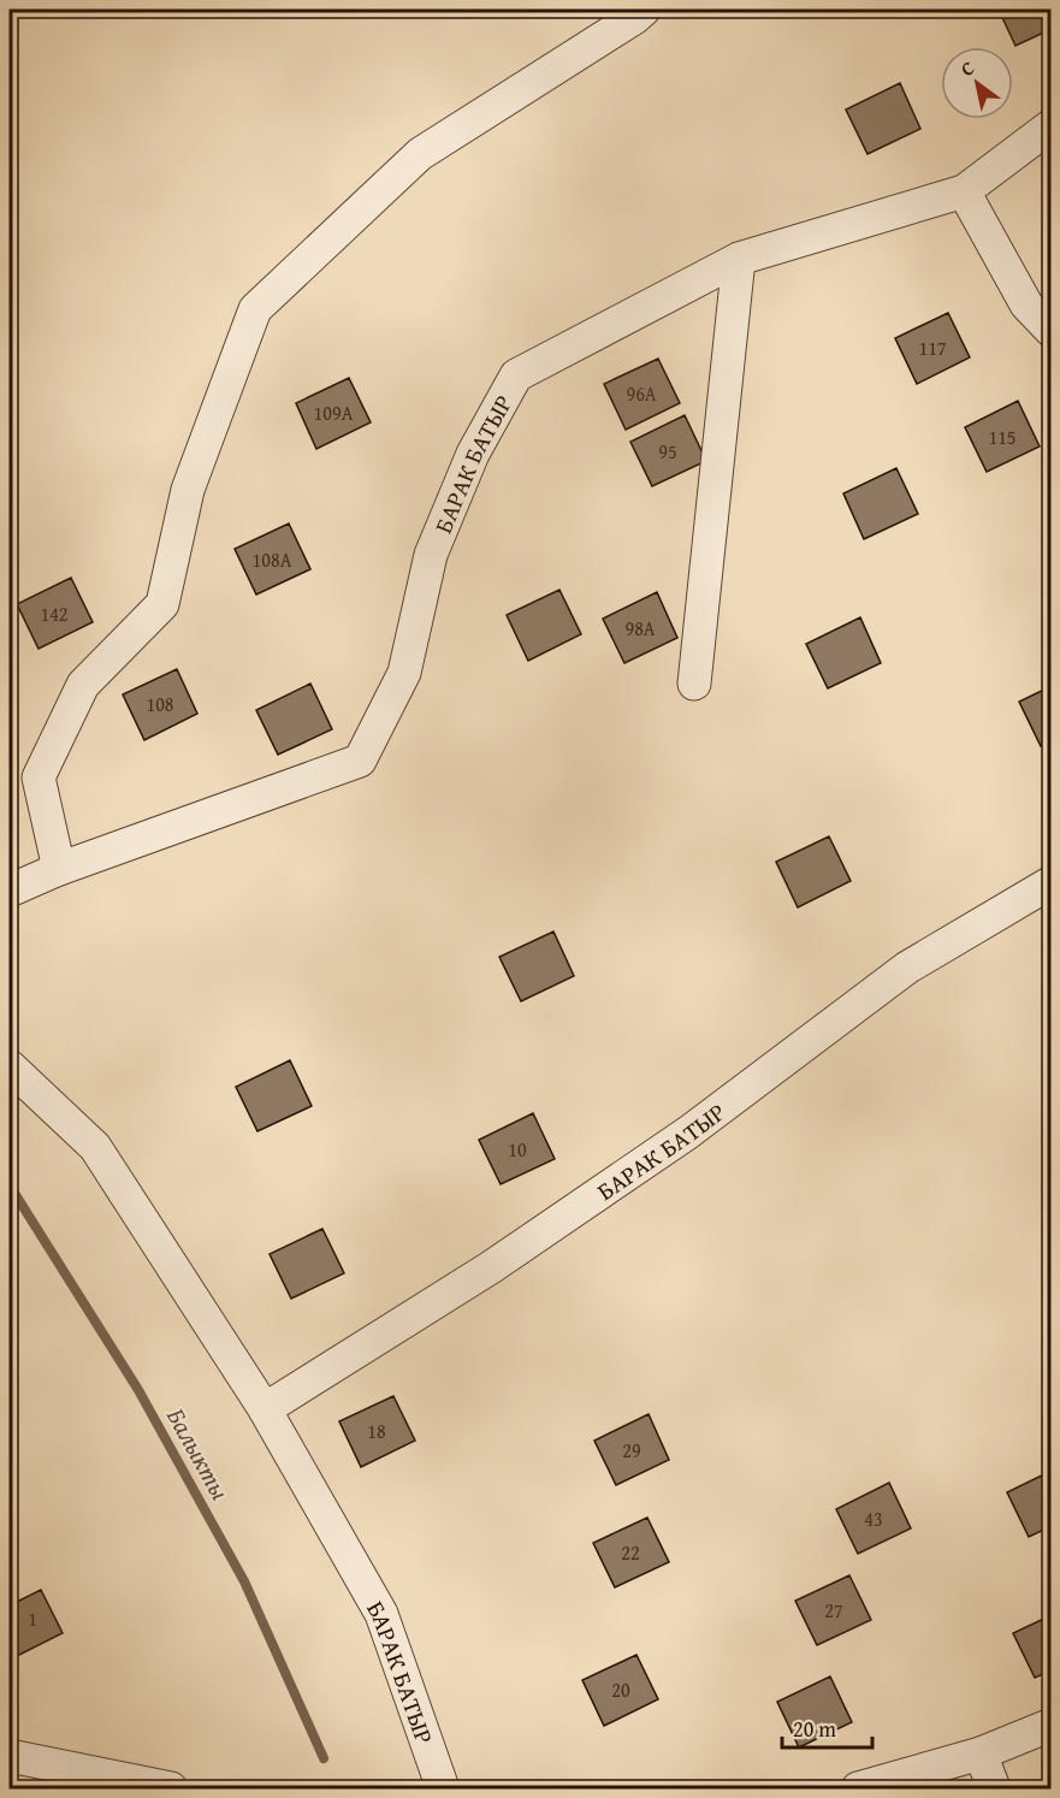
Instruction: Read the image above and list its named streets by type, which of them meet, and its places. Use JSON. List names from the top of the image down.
{
  "streets": {
    "street": ["БАРАК БАТЫР"]
  },
  "water": ["Балыкты"],
  "house_numbers": [
    "117",
    "96А",
    "109А",
    "115",
    "95",
    "108А",
    "142",
    "98А",
    "108",
    "10",
    "18",
    "29",
    "43",
    "22",
    "27",
    "1",
    "20"
  ],
  "scale_bar": "20 m",
  "north": "top left"
}
